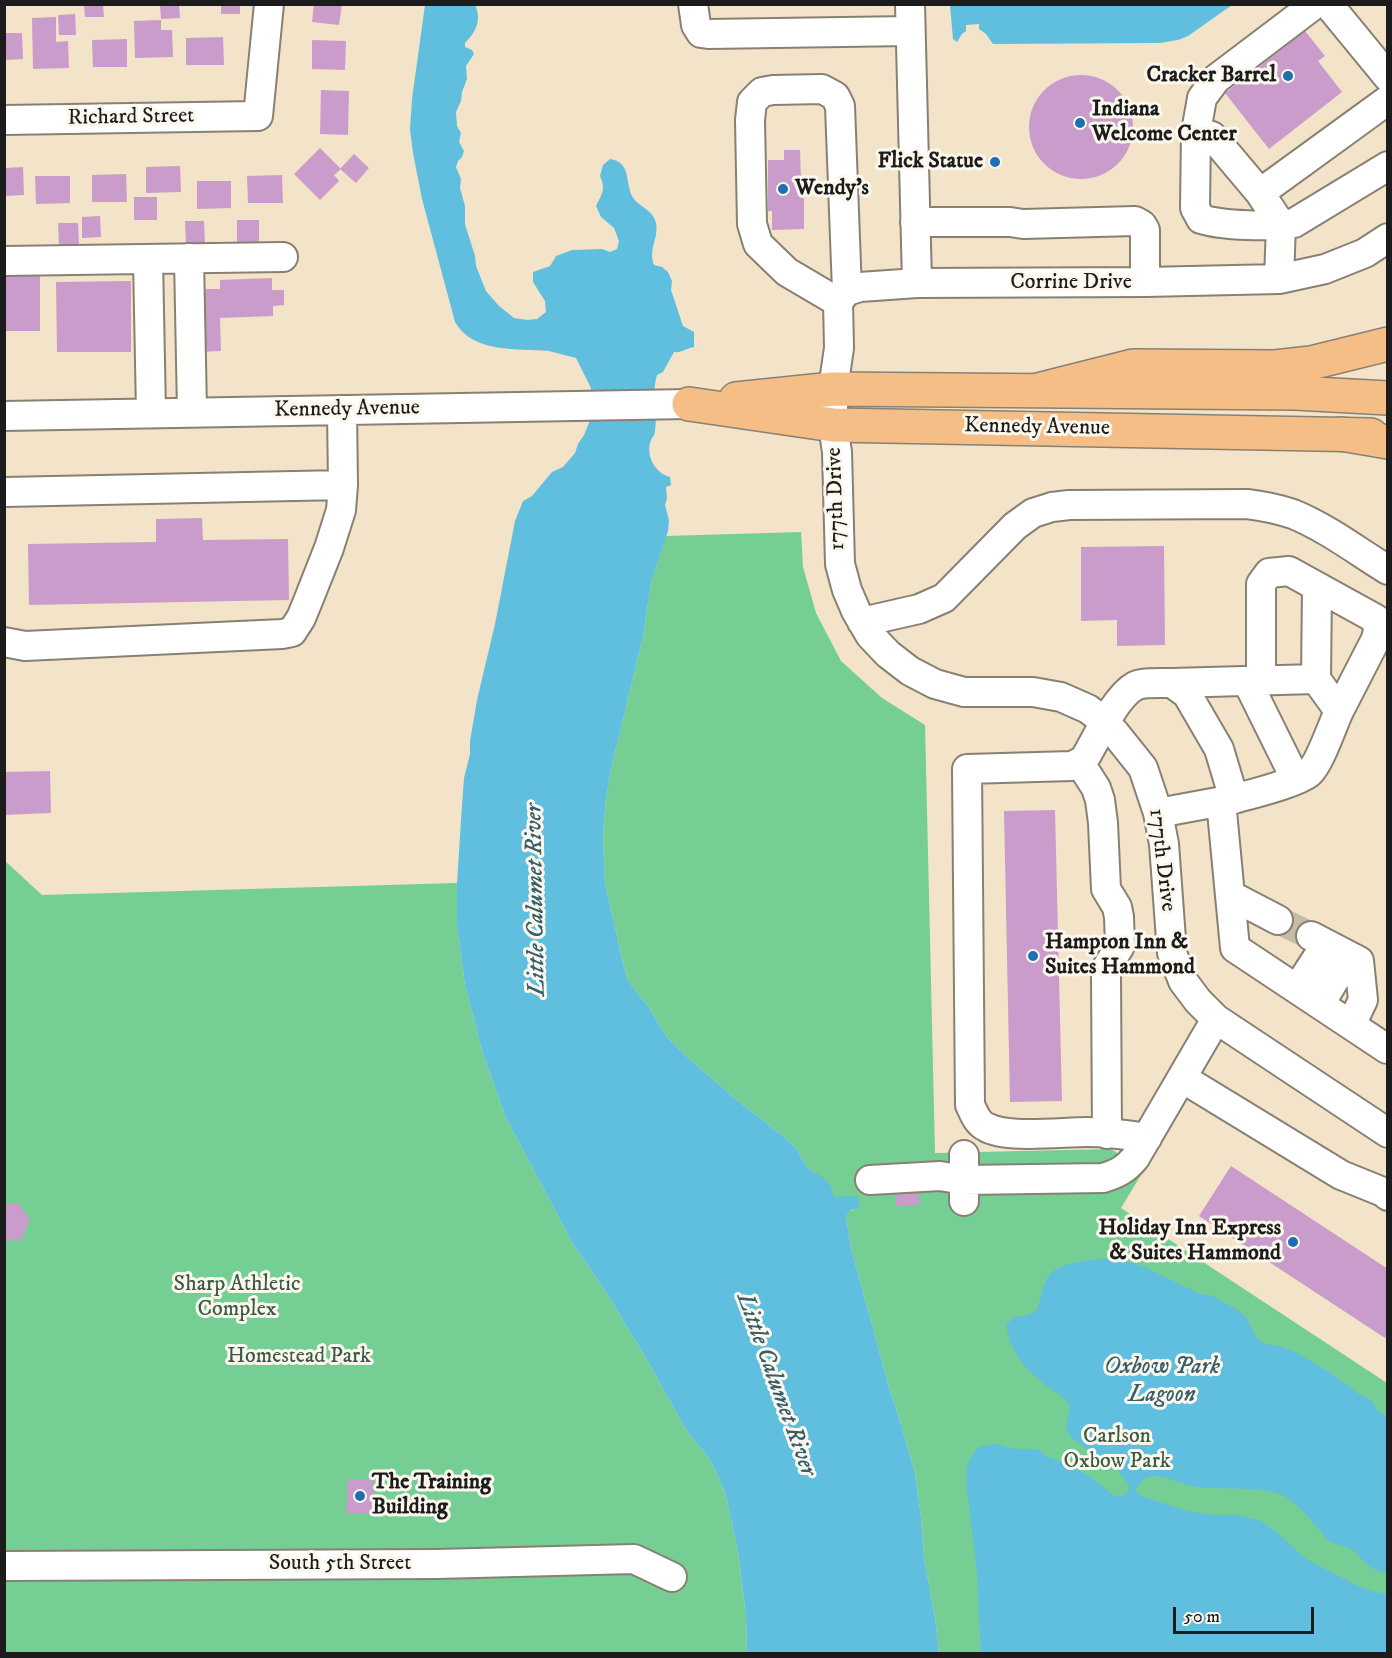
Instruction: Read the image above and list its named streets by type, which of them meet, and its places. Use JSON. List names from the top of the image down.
{
  "streets": {
    "main road": ["Kennedy Avenue"],
    "street": [
      "Richard Street",
      "Corrine Drive",
      "177th Drive",
      "South 5th Street"
    ]
  },
  "crossings": [
    ["Kennedy Avenue", "177th Drive"]
  ],
  "water": ["Little Calumet River", "Oxbow Park Lagoon"],
  "parks": ["Sharp Athletic Complex", "Homestead Park", "Carlson Oxbow Park"],
  "places": [
    "Cracker Barrel",
    "Indiana Welcome Center",
    "Flick Statue",
    "Wendy's",
    "Hampton Inn & Suites Hammond",
    "Holiday Inn Express & Suites Hammond",
    "The Training Building"
  ],
  "scale_bar": "50 m"
}
